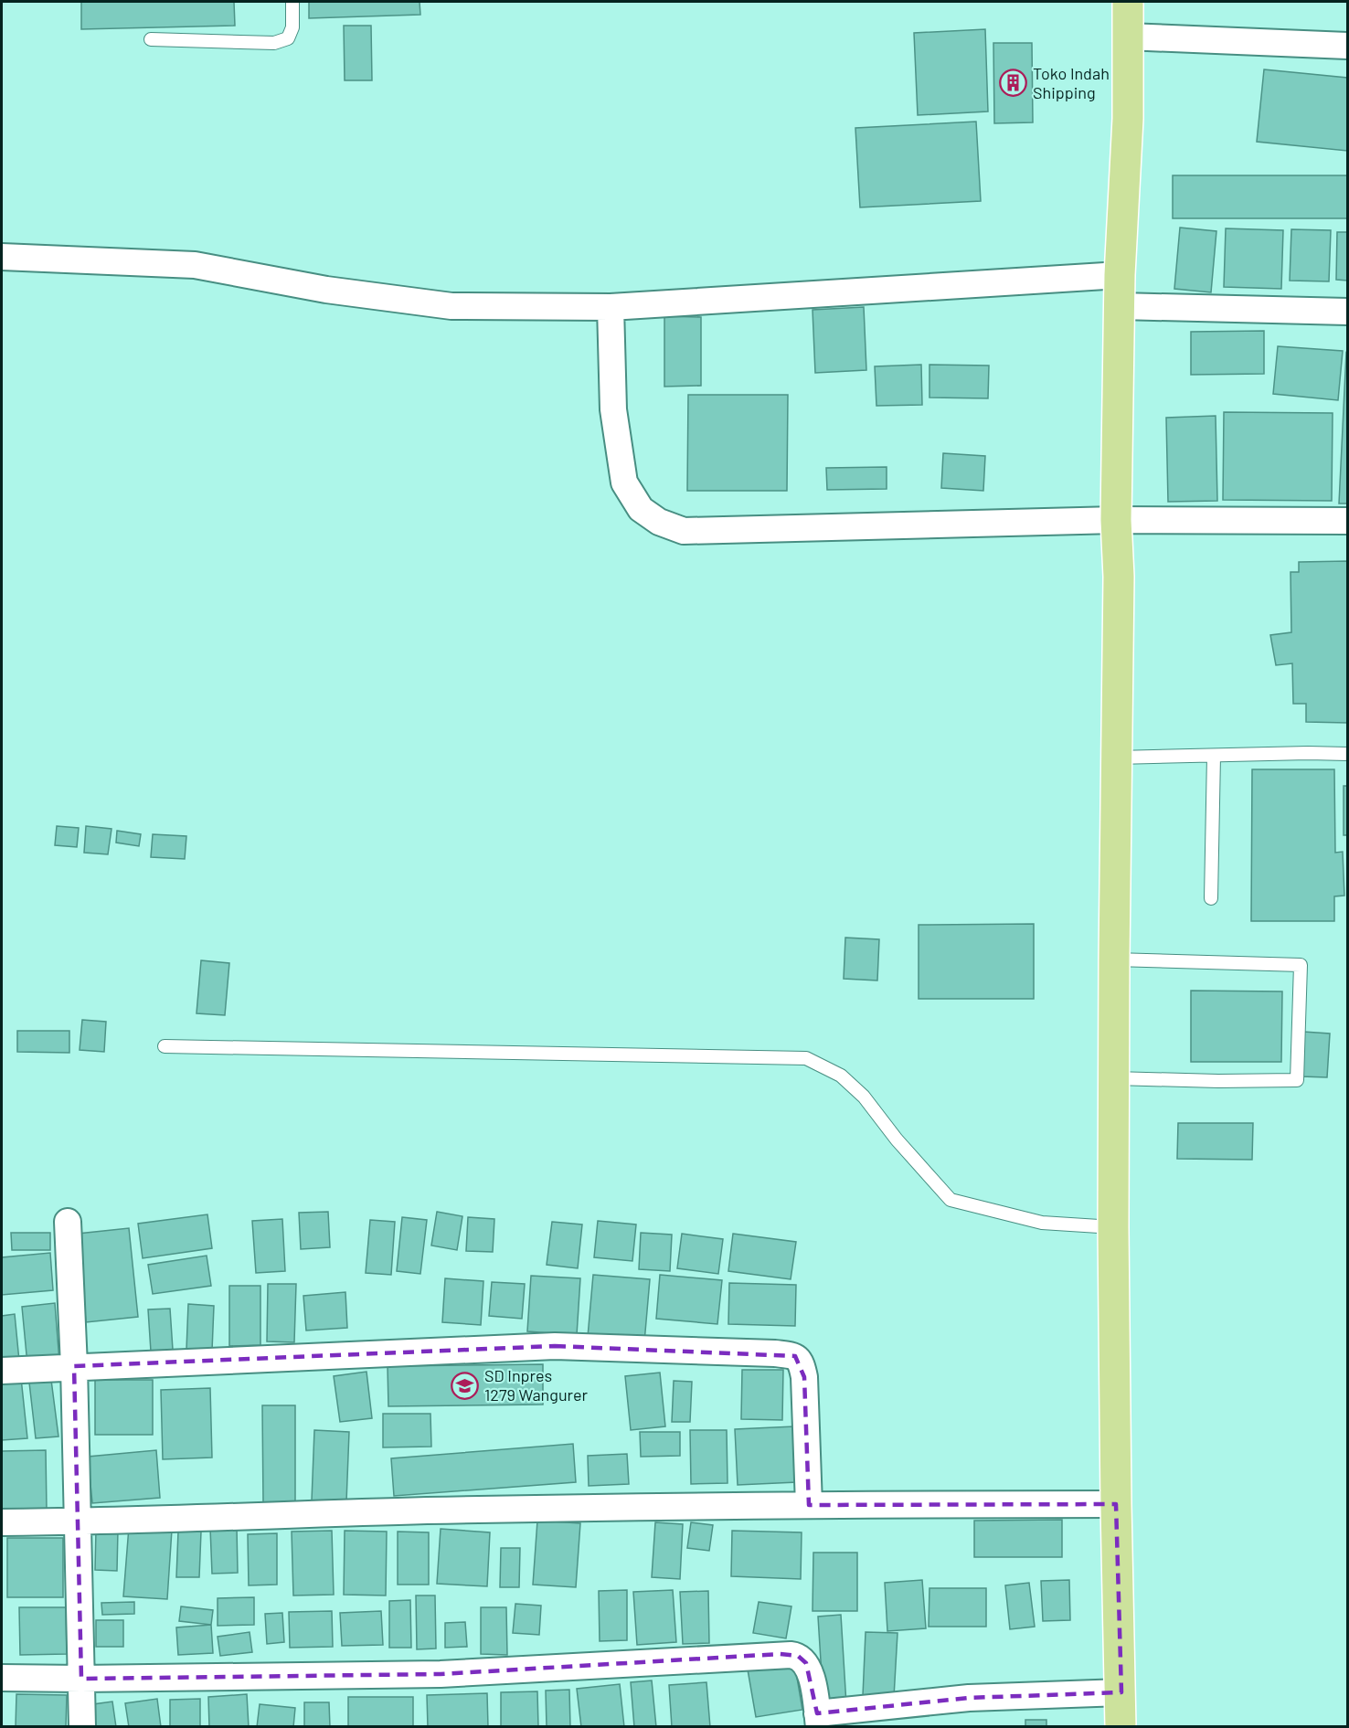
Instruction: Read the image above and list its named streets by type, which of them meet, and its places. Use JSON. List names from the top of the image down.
{
  "places": {
    "building": ["Toko Indah Shipping"],
    "school or university": ["SD Inpres 1279 Wangurer"]
  }
}
